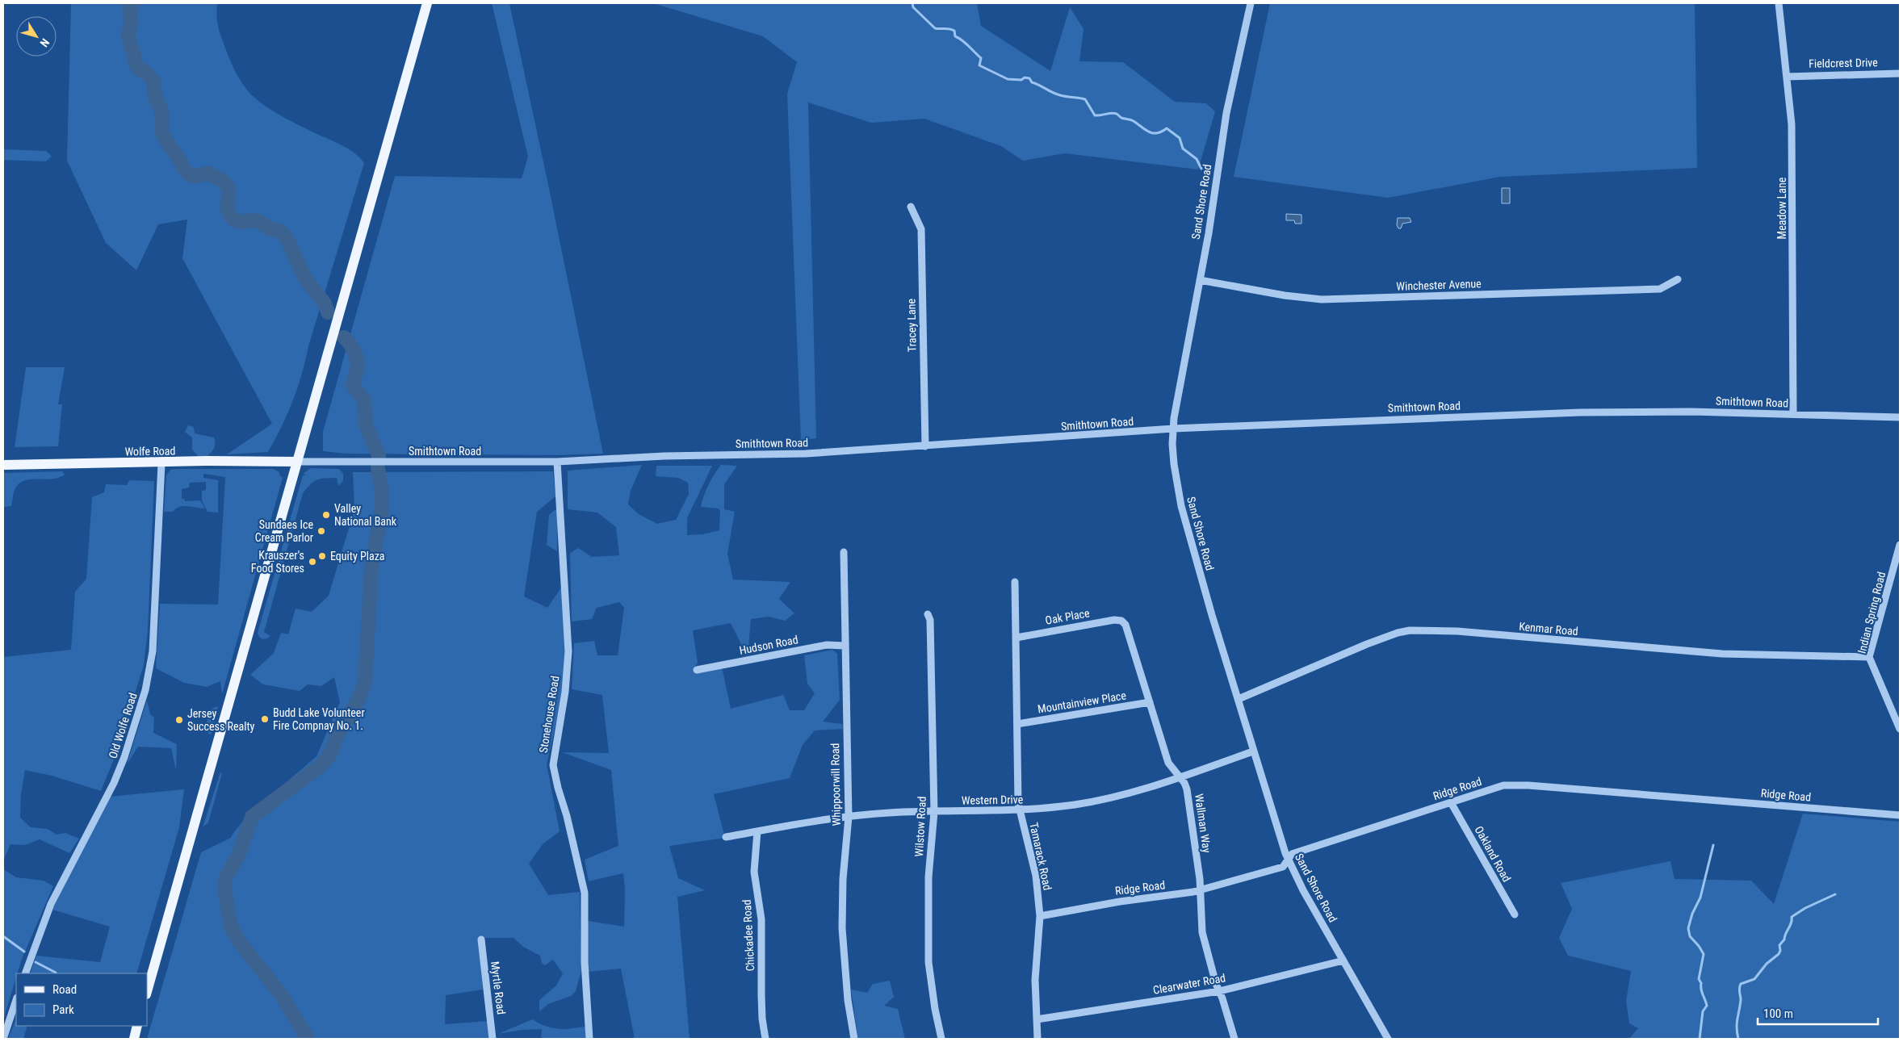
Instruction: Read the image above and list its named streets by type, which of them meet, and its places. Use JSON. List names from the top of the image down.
{
  "streets": {
    "main road": ["Wolfe Road"],
    "street": [
      "Fieldcrest Drive",
      "Sand Shore Road",
      "Meadow Lane",
      "Winchester Avenue",
      "Tracey Lane",
      "Smithtown Road",
      "Indian Spring Road",
      "Oak Place",
      "Kenmar Road",
      "Hudson Road",
      "Mountainview Place",
      "Stonehouse Road",
      "Old Wolfe Road",
      "Whippoorwill Road",
      "Ridge Road",
      "Western Drive",
      "Wallman Way",
      "Wilstow Road",
      "Oakland Road",
      "Tamarack Road",
      "Chickadee Road",
      "Clearwater Road",
      "Myrtle Road"
    ]
  },
  "crossings": [
    ["Fieldcrest Drive", "Meadow Lane"],
    ["Sand Shore Road", "Winchester Avenue"],
    ["Sand Shore Road", "Smithtown Road"],
    ["Sand Shore Road", "Kenmar Road"],
    ["Sand Shore Road", "Ridge Road"],
    ["Sand Shore Road", "Western Drive"],
    ["Sand Shore Road", "Clearwater Road"],
    ["Meadow Lane", "Smithtown Road"],
    ["Tracey Lane", "Smithtown Road"],
    ["Smithtown Road", "Wolfe Road"],
    ["Smithtown Road", "Stonehouse Road"],
    ["Wolfe Road", "Old Wolfe Road"],
    ["Indian Spring Road", "Kenmar Road"],
    ["Oak Place", "Wallman Way"],
    ["Oak Place", "Tamarack Road"],
    ["Hudson Road", "Whippoorwill Road"],
    ["Mountainview Place", "Wallman Way"],
    ["Mountainview Place", "Tamarack Road"],
    ["Whippoorwill Road", "Western Drive"],
    ["Ridge Road", "Wallman Way"],
    ["Ridge Road", "Oakland Road"],
    ["Ridge Road", "Tamarack Road"],
    ["Western Drive", "Wallman Way"],
    ["Western Drive", "Wilstow Road"],
    ["Western Drive", "Tamarack Road"],
    ["Western Drive", "Chickadee Road"],
    ["Wallman Way", "Clearwater Road"],
    ["Tamarack Road", "Clearwater Road"]
  ],
  "places": [
    "Valley National Bank",
    "Sundaes Ice Cream Parlor",
    "Equity Plaza",
    "Krauszer's Food Stores",
    "Budd Lake Volunteer Fire Compnay No. 1.",
    "Jersey Success Realty"
  ],
  "legend": ["Road", "Park"],
  "scale_bar": "100 m",
  "north": "bottom right"
}
